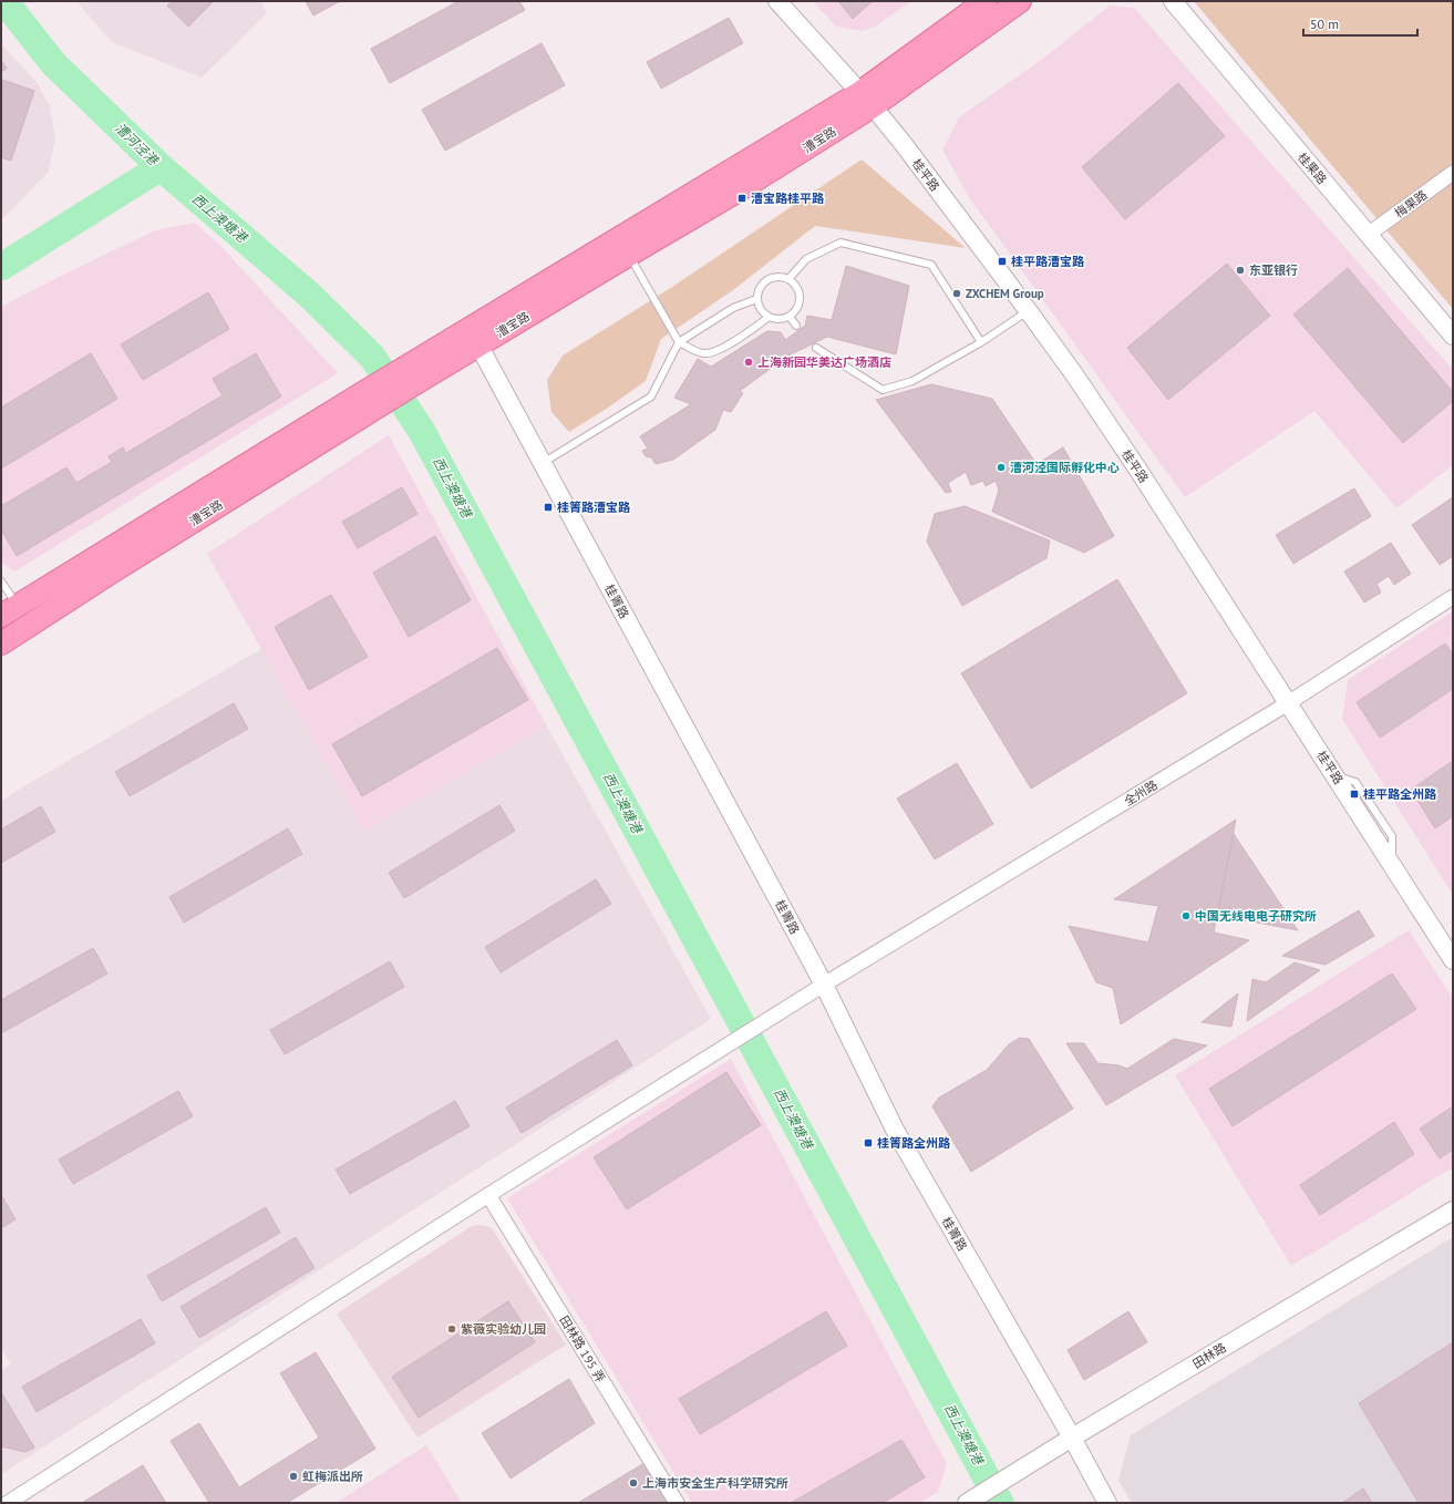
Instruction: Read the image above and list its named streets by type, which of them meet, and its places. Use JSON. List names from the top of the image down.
{
  "streets": {
    "main road": ["漕宝路"],
    "street": [
      "桂果路",
      "桂平路",
      "梅果路",
      "桂箐路",
      "全州路",
      "田林路 195 弄",
      "田林路"
    ]
  },
  "crossings": [
    ["漕宝路", "桂平路"],
    ["漕宝路", "桂箐路"],
    ["桂果路", "梅果路"],
    ["桂平路", "全州路"],
    ["桂箐路", "全州路"],
    ["桂箐路", "田林路"],
    ["全州路", "田林路 195 弄"]
  ],
  "water": ["漕河泾港", "西上澳塘港"],
  "places": {
    "transit": [
      "漕宝路桂平路",
      "桂平路漕宝路",
      "桂箐路漕宝路",
      "桂平路全州路",
      "桂箐路全州路"
    ],
    "other": [
      "东亚银行",
      "ZXCHEM Group",
      "上海新园华美达广场酒店",
      "漕河泾国际孵化中心",
      "中国无线电电子研究所",
      "紫薇实验幼儿园",
      "虹梅派出所",
      "上海市安全生产科学研究所"
    ]
  },
  "scale_bar": "50 m"
}
